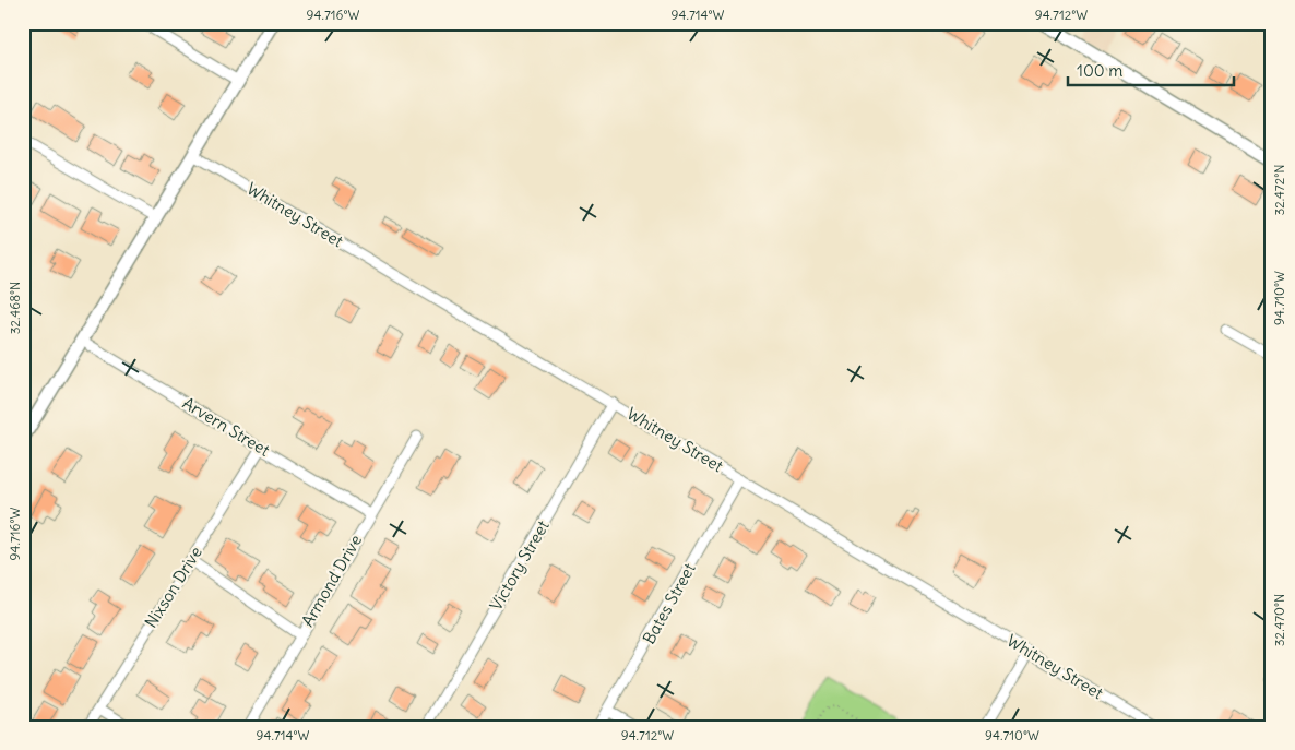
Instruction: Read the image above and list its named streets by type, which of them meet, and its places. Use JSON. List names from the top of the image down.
{
  "streets": {
    "street": [
      "Whitney Street",
      "Arvern Street",
      "Victory Street",
      "Armond Drive",
      "Nixson Drive",
      "Bates Street"
    ]
  },
  "crossings": [
    ["Whitney Street", "Victory Street"],
    ["Whitney Street", "Bates Street"],
    ["Arvern Street", "Armond Drive"],
    ["Arvern Street", "Nixson Drive"]
  ],
  "scale_bar": "100 m",
  "coordinates": [
    "94.716°W",
    "94.714°W",
    "94.712°W",
    "32.472°N",
    "94.710°W",
    "32.468°N",
    "32.470°N"
  ]
}
